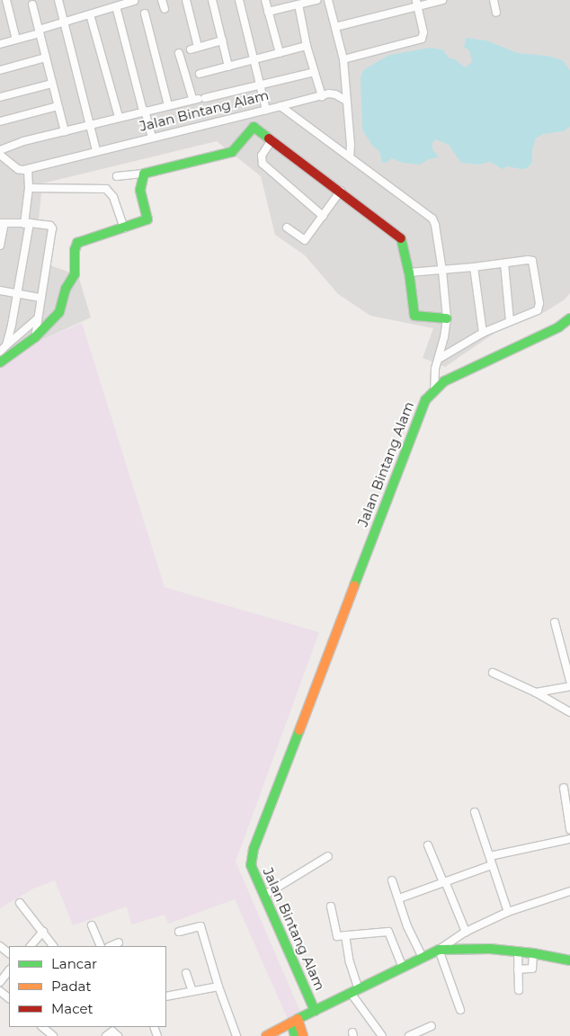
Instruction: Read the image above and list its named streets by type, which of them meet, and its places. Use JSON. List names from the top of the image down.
{
  "streets": {
    "street": ["Jalan Bintang Alam"]
  },
  "legend": ["Lancar", "Padat", "Macet"]
}
